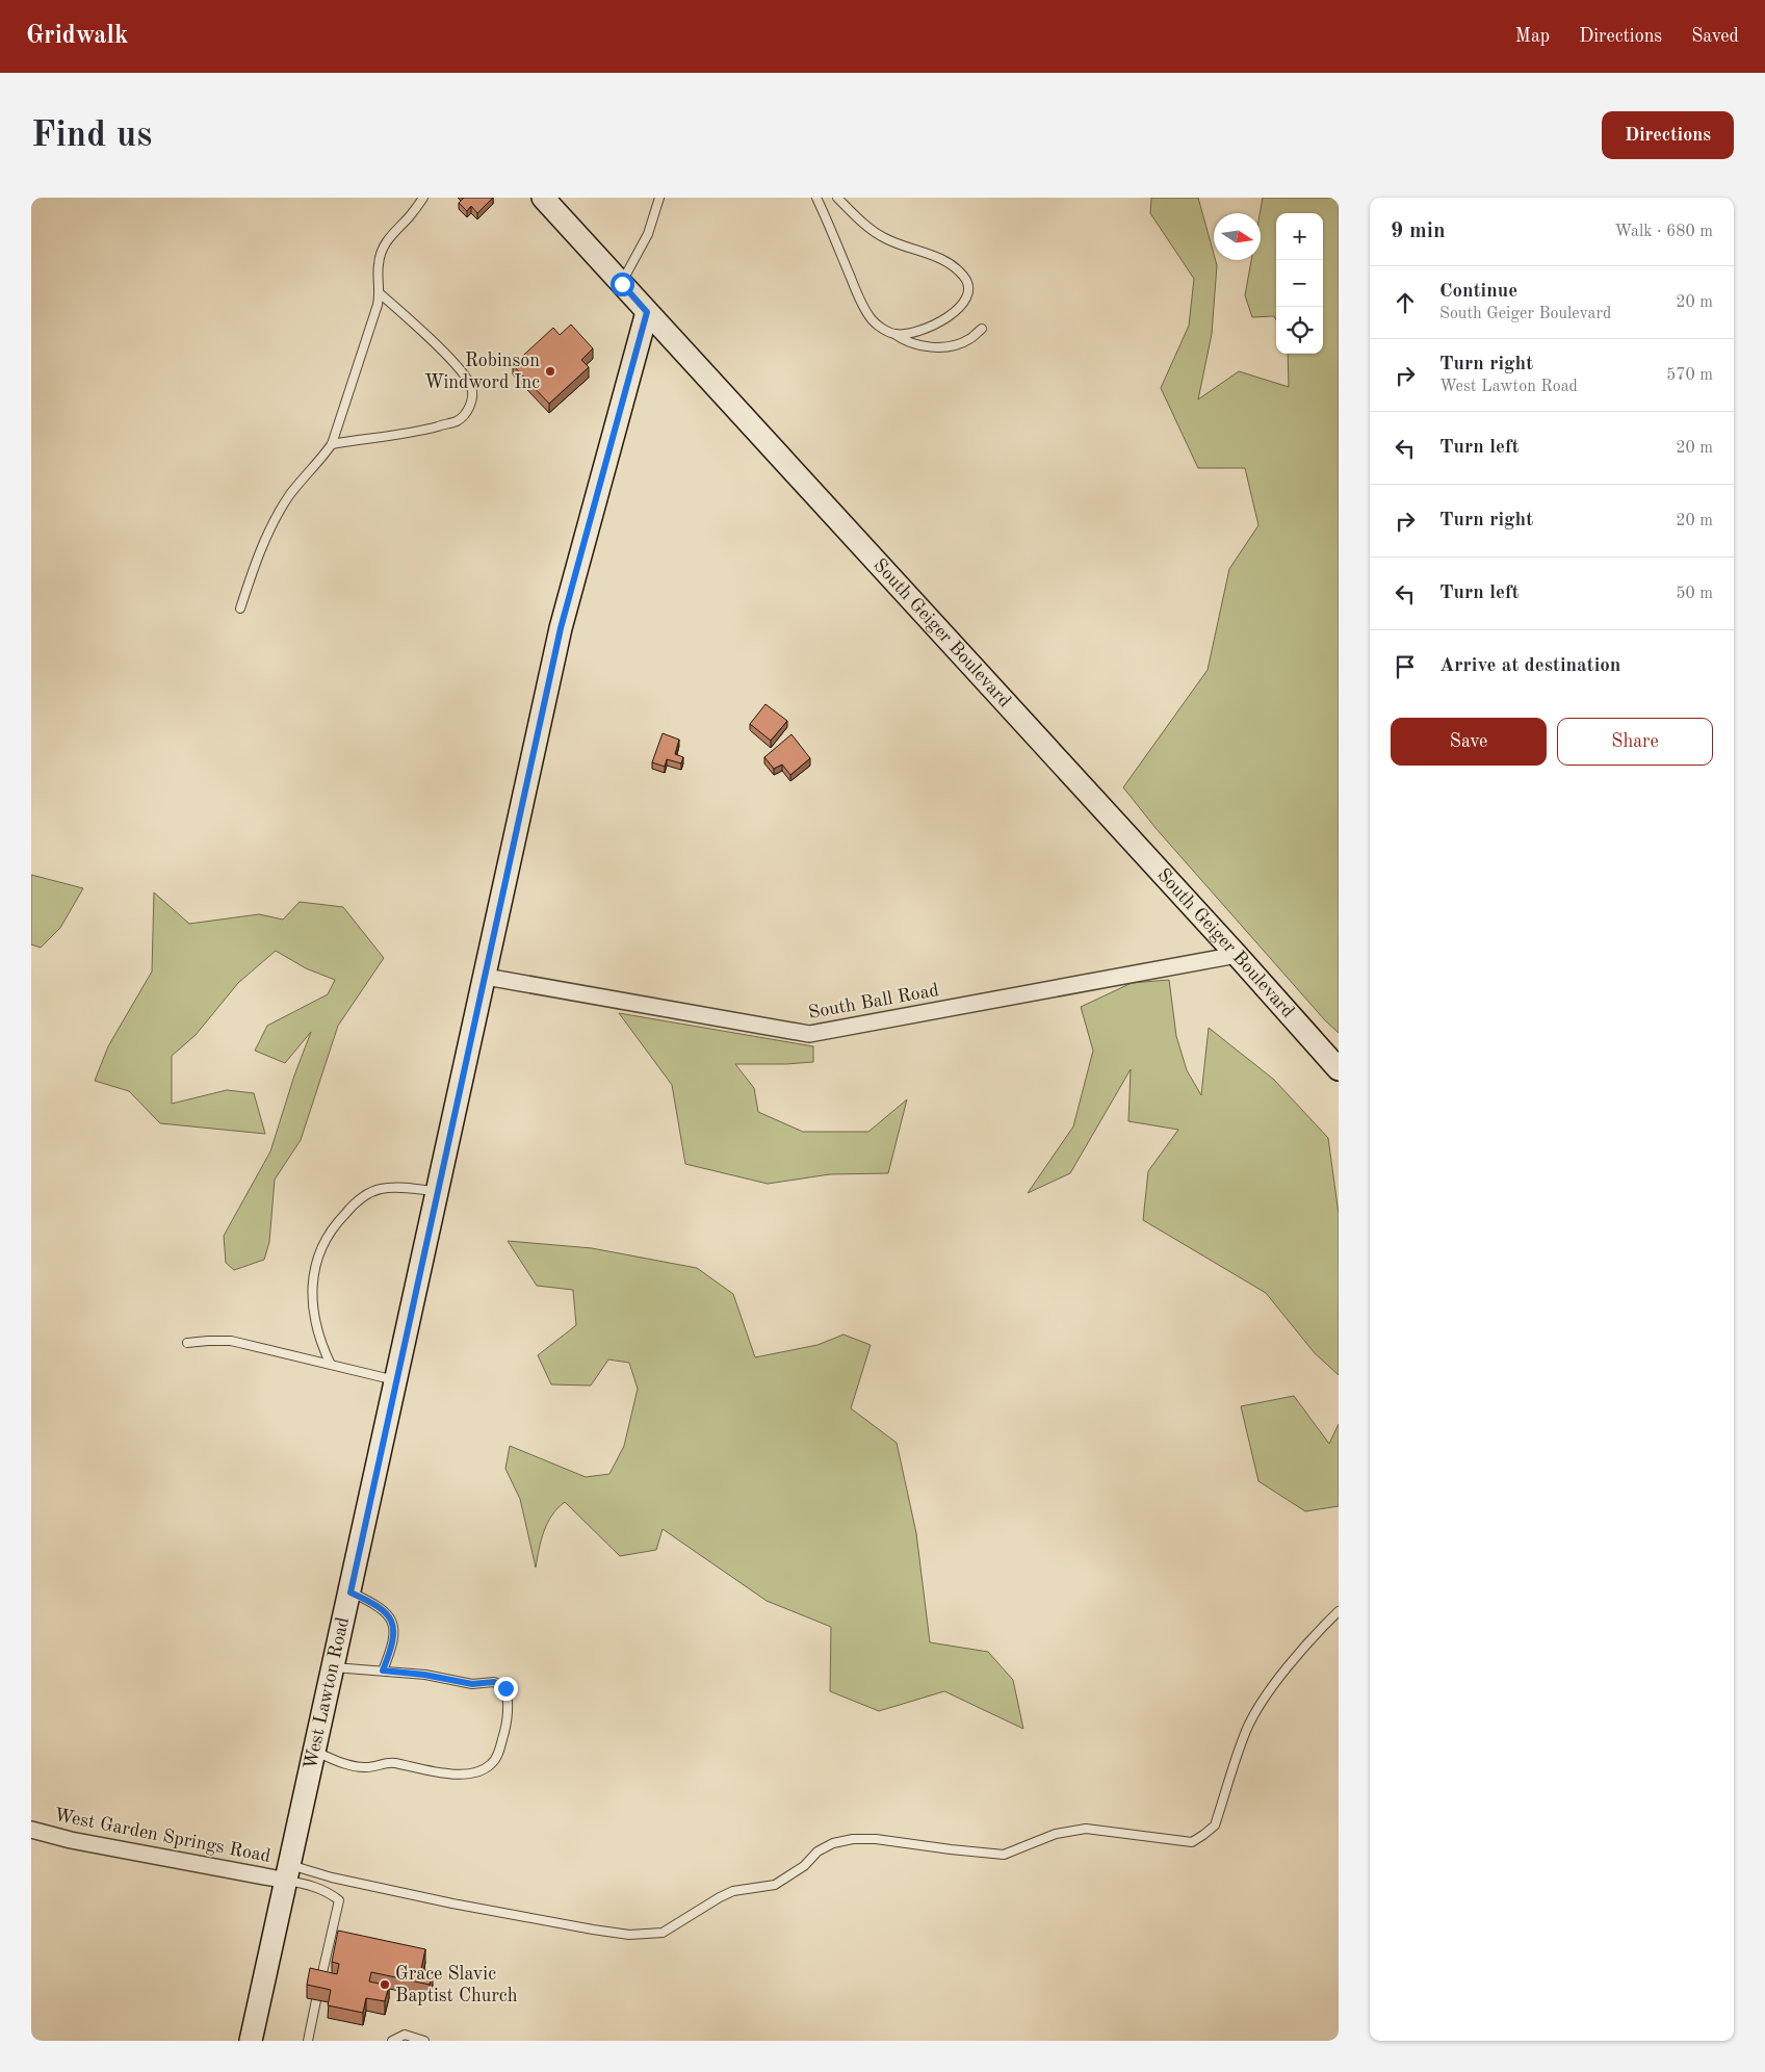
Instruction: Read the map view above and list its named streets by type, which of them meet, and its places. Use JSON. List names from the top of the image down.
{
  "streets": {
    "street": [
      "South Geiger Boulevard",
      "South Ball Road",
      "West Lawton Road",
      "West Garden Springs Road"
    ]
  },
  "crossings": [
    ["South Geiger Boulevard", "South Ball Road"],
    ["South Geiger Boulevard", "West Lawton Road"],
    ["South Ball Road", "West Lawton Road"],
    ["West Lawton Road", "West Garden Springs Road"]
  ],
  "places": ["Robinson Windword Inc", "Grace Slavic Baptist Church"],
  "north": "right",
  "page": {
    "header": "Gridwalk",
    "nav": ["Map", "Directions", "Saved"],
    "buttons": [
      "Directions",
      ["Save", "Share"]
    ],
    "title": "Find us",
    "heading": ["9 min", "Walk · 680 m"],
    "map_buttons": ["+", "−"],
    "list": [
      ["Continue", "South Geiger Boulevard", "20 m"],
      ["Turn right", "West Lawton Road", "570 m"],
      ["Turn left", "20 m"],
      ["Turn right", "20 m"],
      ["Turn left", "50 m"],
      "Arrive at destination"
    ]
  }
}
